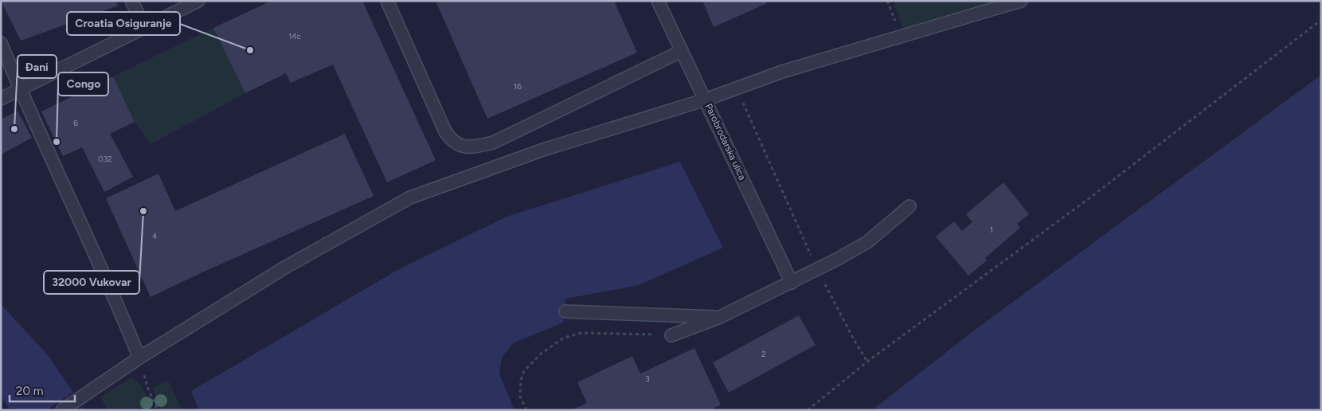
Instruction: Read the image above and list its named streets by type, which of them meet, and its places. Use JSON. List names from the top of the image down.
{
  "streets": {
    "street": ["Parobrodarska ulica"]
  },
  "places": [
    "Croatia Osiguranje",
    "Đani",
    "Congo",
    "32000 Vukovar"
  ],
  "house_numbers": [
    "14c",
    "16",
    "6",
    "032",
    "1",
    "4",
    "2",
    "3"
  ],
  "scale_bar": "20 m"
}
